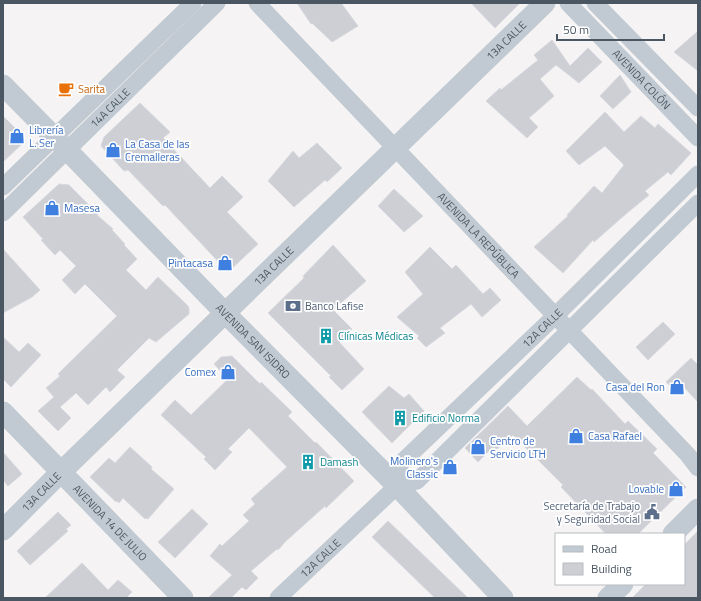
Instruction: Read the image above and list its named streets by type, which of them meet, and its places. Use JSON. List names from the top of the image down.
{
  "streets": {
    "street": [
      "13A CALLE",
      "AVENIDA COLÓN",
      "14A CALLE",
      "AVENIDA LA REPÚBLICA",
      "12A CALLE",
      "AVENIDA SAN ISIDRO",
      "AVENIDA 14 DE JULIO"
    ]
  },
  "crossings": [
    ["13A CALLE", "AVENIDA LA REPÚBLICA"],
    ["13A CALLE", "AVENIDA SAN ISIDRO"],
    ["13A CALLE", "AVENIDA 14 DE JULIO"],
    ["14A CALLE", "AVENIDA SAN ISIDRO"],
    ["AVENIDA LA REPÚBLICA", "12A CALLE"],
    ["12A CALLE", "AVENIDA SAN ISIDRO"]
  ],
  "places": {
    "cafe": ["Sarita"],
    "shop": [
      "Librería L. Ser",
      "La Casa de las Cremalleras",
      "Masesa",
      "Pintacasa",
      "Comex",
      "Casa del Ron",
      "Casa Rafael",
      "Centro de Servicio LTH",
      "Molinero's Classic",
      "Lovable"
    ],
    "bank": ["Banco Lafise"],
    "building": ["Clínicas Médicas", "Edificio Norma", "Damash"],
    "public building": ["Secretaría de Trabajo y Seguridad Social"]
  },
  "legend": ["Road", "Building"],
  "scale_bar": "50 m"
}
